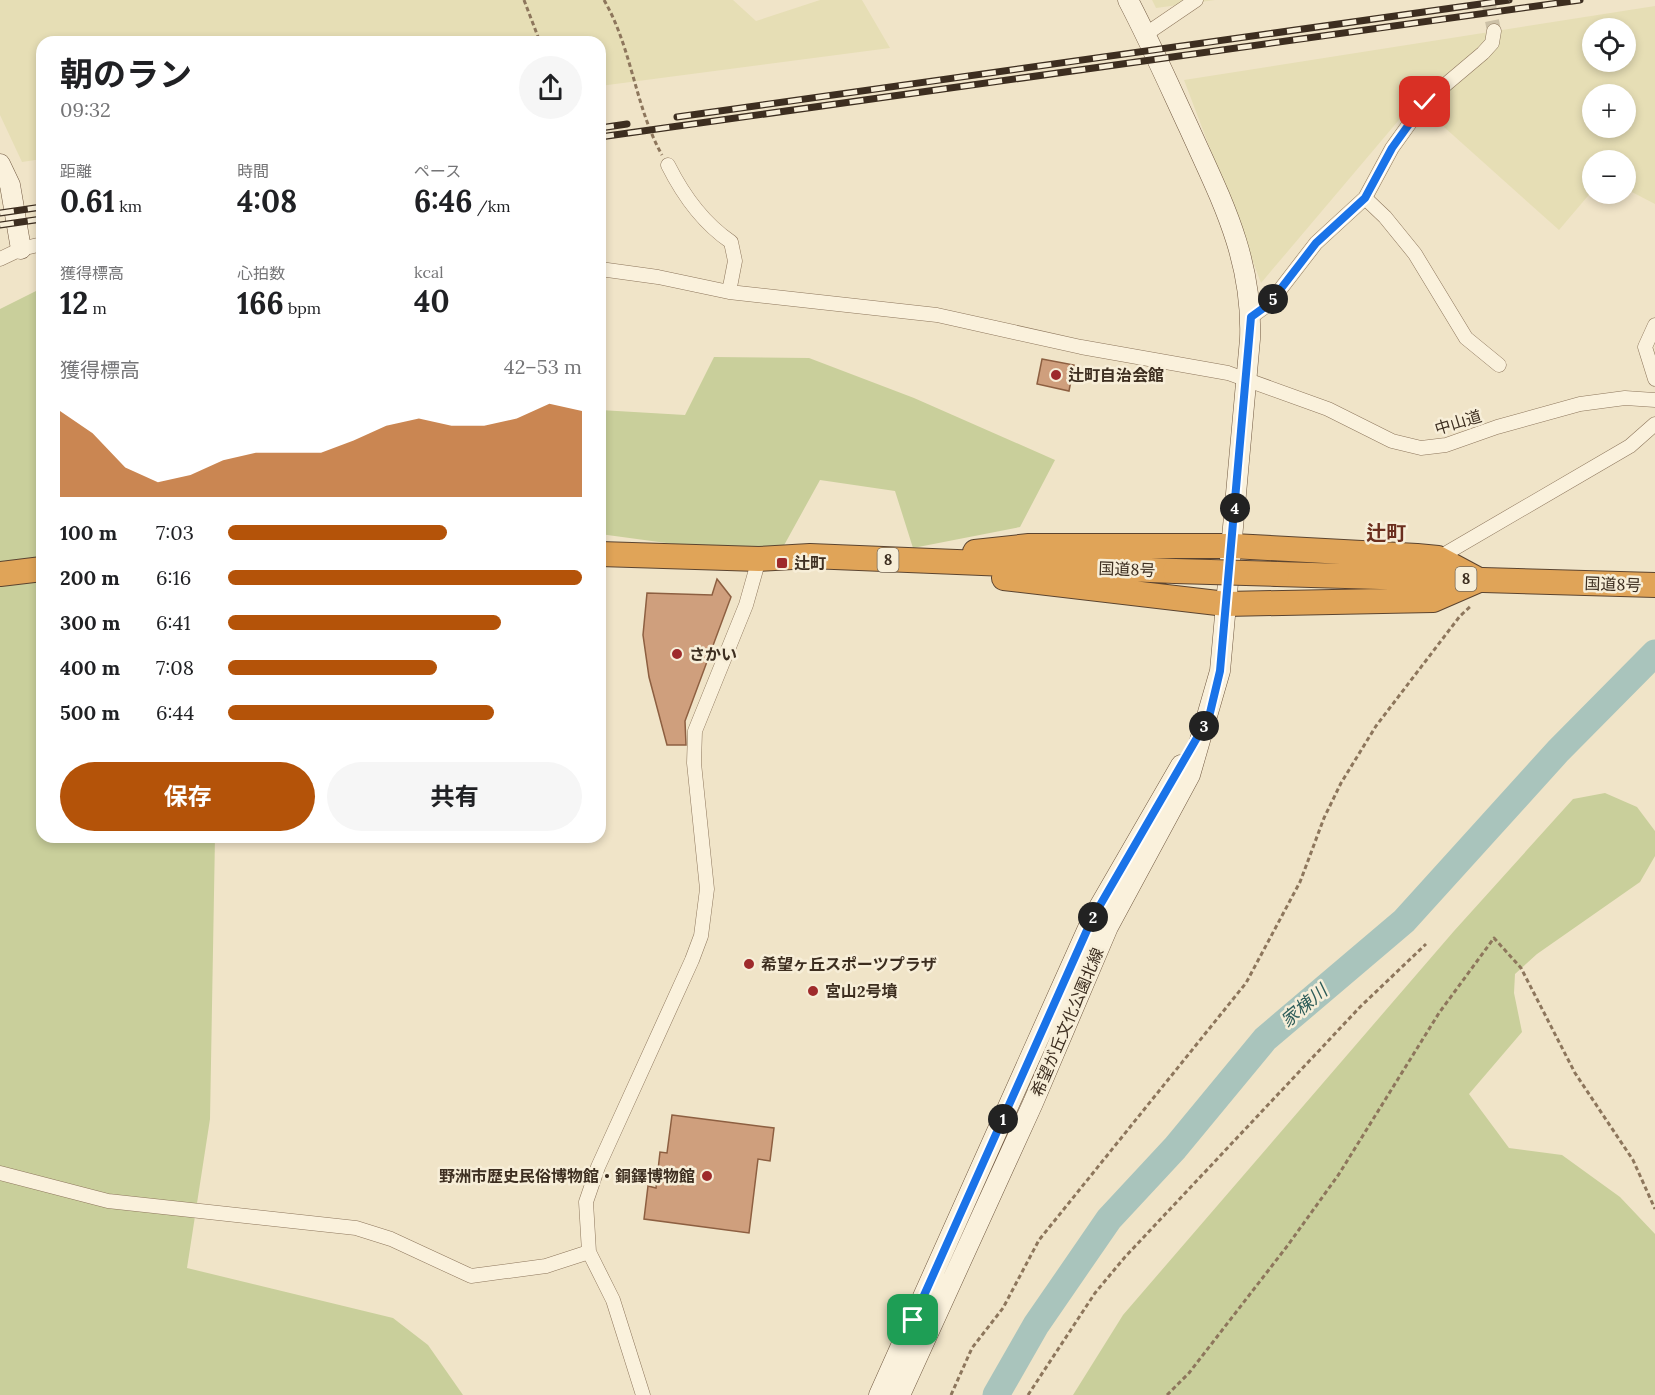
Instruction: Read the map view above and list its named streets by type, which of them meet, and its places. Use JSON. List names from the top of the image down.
{
  "streets": {
    "highway": ["8", "国道8号"],
    "main road": ["希望が丘文化公園北線"],
    "street": ["中山道"]
  },
  "crossings": [
    ["中山道", "希望が丘文化公園北線"]
  ],
  "districts": ["辻町"],
  "water": ["家棟川"],
  "places": {
    "other": [
      "辻町自治会館",
      "さかい",
      "希望ヶ丘スポーツプラザ",
      "宮山2号墳",
      "野洲市歴史民俗博物館・銅鐸博物館"
    ],
    "transit": ["辻町"]
  },
  "page": {
    "map_buttons": ["+", "−"],
    "heading": ["朝のラン", "09:32"],
    "stats": [
      ["距離", "0.61 km"],
      ["時間", "4:08"],
      ["ペース", "6:46 /km"],
      ["獲得標高", "12 m"],
      ["心拍数", "166 bpm"],
      ["kcal", "40"]
    ],
    "pins": [
      "5",
      "4",
      "3",
      "2",
      "1"
    ],
    "chart": ["獲得標高", "42–53 m"],
    "list": [
      {
        "name": "100 m",
        "note": "7:03"
      },
      {
        "name": "200 m",
        "note": "6:16"
      },
      {
        "name": "300 m",
        "note": "6:41"
      },
      {
        "name": "400 m",
        "note": "7:08"
      },
      {
        "name": "500 m",
        "note": "6:44"
      }
    ],
    "buttons": ["保存", "共有"]
  }
}
